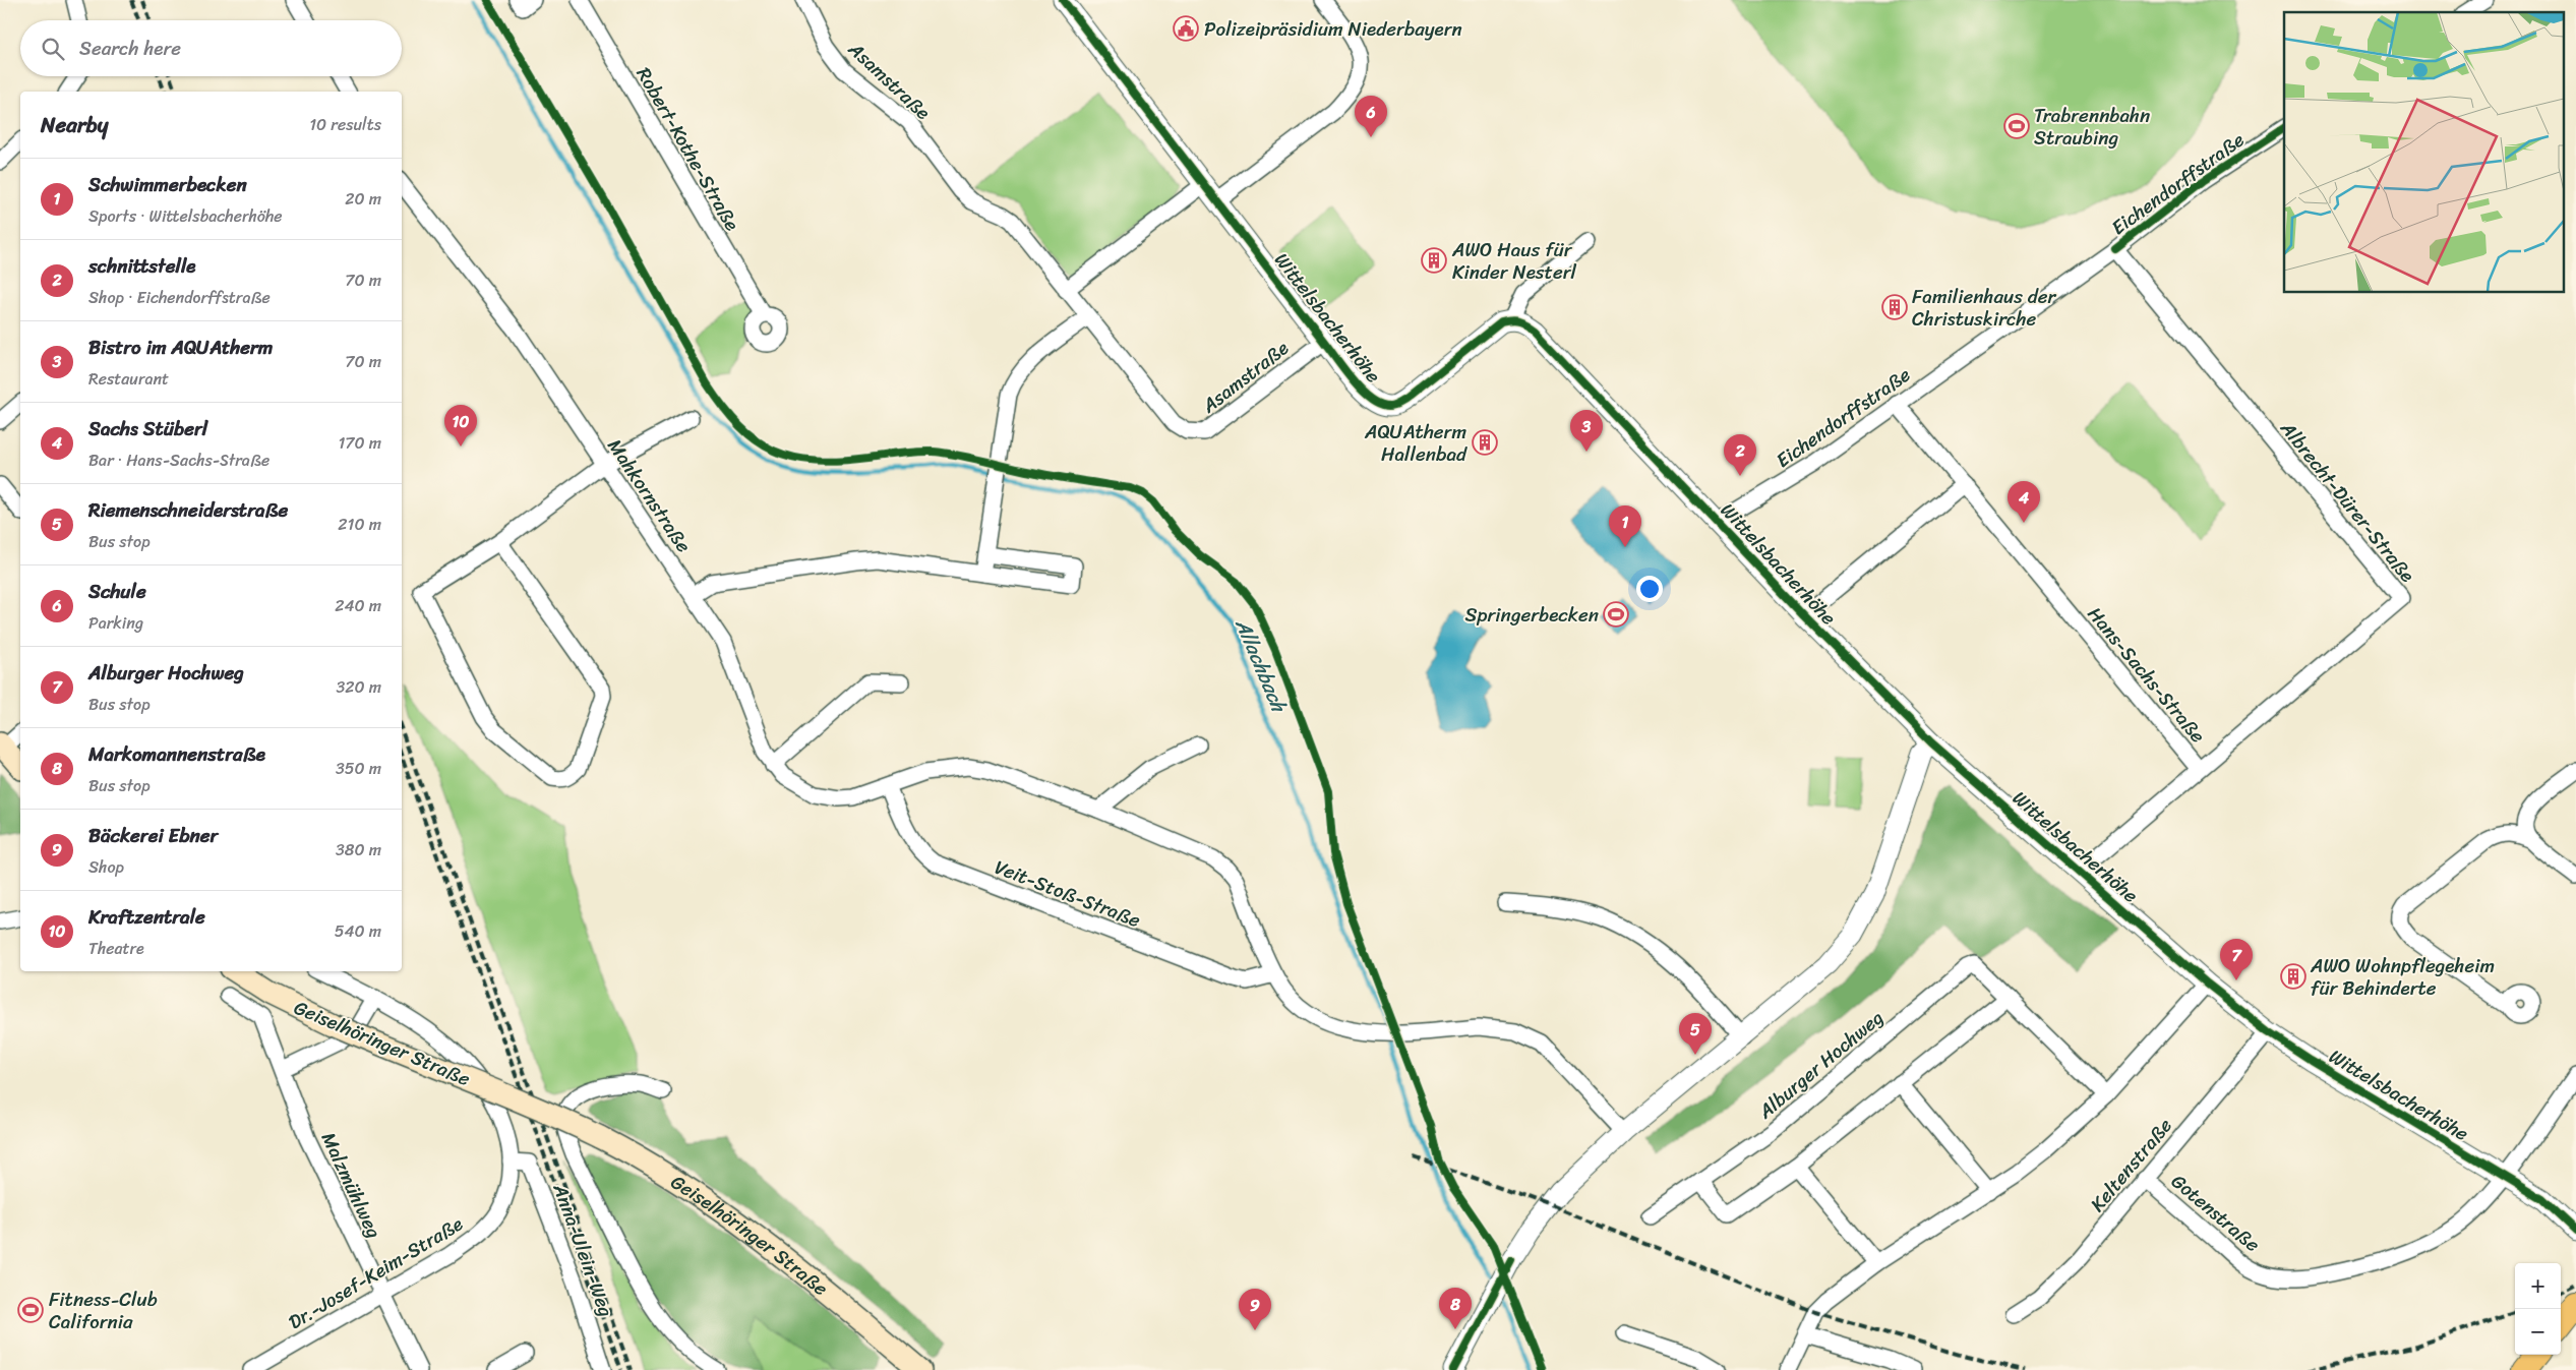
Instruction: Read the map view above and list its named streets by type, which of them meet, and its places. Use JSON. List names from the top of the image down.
{
  "streets": {
    "main road": ["Geiselhöringer Straße"],
    "street": [
      "Asamstraße",
      "Robert-Kothe-Straße",
      "Eichendorffstraße",
      "Wittelsbacherhöhe",
      "Mahkornstraße",
      "Albrecht-Dürer-Straße",
      "Hans-Sachs-Straße",
      "Veit-Stoß-Straße",
      "Alburger Hochweg",
      "Keltenstraße",
      "Malzmühlweg",
      "Gotenstraße",
      "Anna-Ulein-Weg",
      "Dr.-Josef-Keim-Straße"
    ]
  },
  "crossings": [
    ["Asamstraße", "Wittelsbacherhöhe"],
    ["Eichendorffstraße", "Wittelsbacherhöhe"],
    ["Eichendorffstraße", "Albrecht-Dürer-Straße"],
    ["Eichendorffstraße", "Hans-Sachs-Straße"],
    ["Wittelsbacherhöhe", "Hans-Sachs-Straße"],
    ["Wittelsbacherhöhe", "Keltenstraße"],
    ["Wittelsbacherhöhe", "Gotenstraße"],
    ["Albrecht-Dürer-Straße", "Hans-Sachs-Straße"],
    ["Keltenstraße", "Gotenstraße"],
    ["Malzmühlweg", "Dr.-Josef-Keim-Straße"],
    ["Anna-Ulein-Weg", "Dr.-Josef-Keim-Straße"]
  ],
  "water": ["Allachbach"],
  "places": {
    "public building": ["Polizeipräsidium Niederbayern"],
    "sports": ["Trabrennbahn Straubing", "Springerbecken", "Fitness-Club California"],
    "building": [
      "AWO Haus für Kinder Nesterl",
      "Familienhaus der Christuskirche",
      "AQUAtherm Hallenbad",
      "AWO Wohnpflegeheim für Behinderte"
    ]
  },
  "page": {
    "search": "Search here",
    "heading": ["Nearby", "10 results"],
    "pins": [
      "6",
      "10",
      "3",
      "2",
      "4",
      "1",
      "7",
      "5",
      "8",
      "9"
    ],
    "list": [
      {
        "mark": "1",
        "name": "Schwimmerbecken",
        "note": "Sports · Wittelsbacherhöhe",
        "value": "20 m"
      },
      {
        "mark": "2",
        "name": "schnittstelle",
        "note": "Shop · Eichendorffstraße",
        "value": "70 m"
      },
      {
        "mark": "3",
        "name": "Bistro im AQUAtherm",
        "note": "Restaurant",
        "value": "70 m"
      },
      {
        "mark": "4",
        "name": "Sachs Stüberl",
        "note": "Bar · Hans-Sachs-Straße",
        "value": "170 m"
      },
      {
        "mark": "5",
        "name": "Riemenschneiderstraße",
        "note": "Bus stop",
        "value": "210 m"
      },
      {
        "mark": "6",
        "name": "Schule",
        "note": "Parking",
        "value": "240 m"
      },
      {
        "mark": "7",
        "name": "Alburger Hochweg",
        "note": "Bus stop",
        "value": "320 m"
      },
      {
        "mark": "8",
        "name": "Markomannenstraße",
        "note": "Bus stop",
        "value": "350 m"
      },
      {
        "mark": "9",
        "name": "Bäckerei Ebner",
        "note": "Shop",
        "value": "380 m"
      },
      {
        "mark": "10",
        "name": "Kraftzentrale",
        "note": "Theatre",
        "value": "540 m"
      }
    ],
    "map_buttons": ["+", "−"]
  }
}
